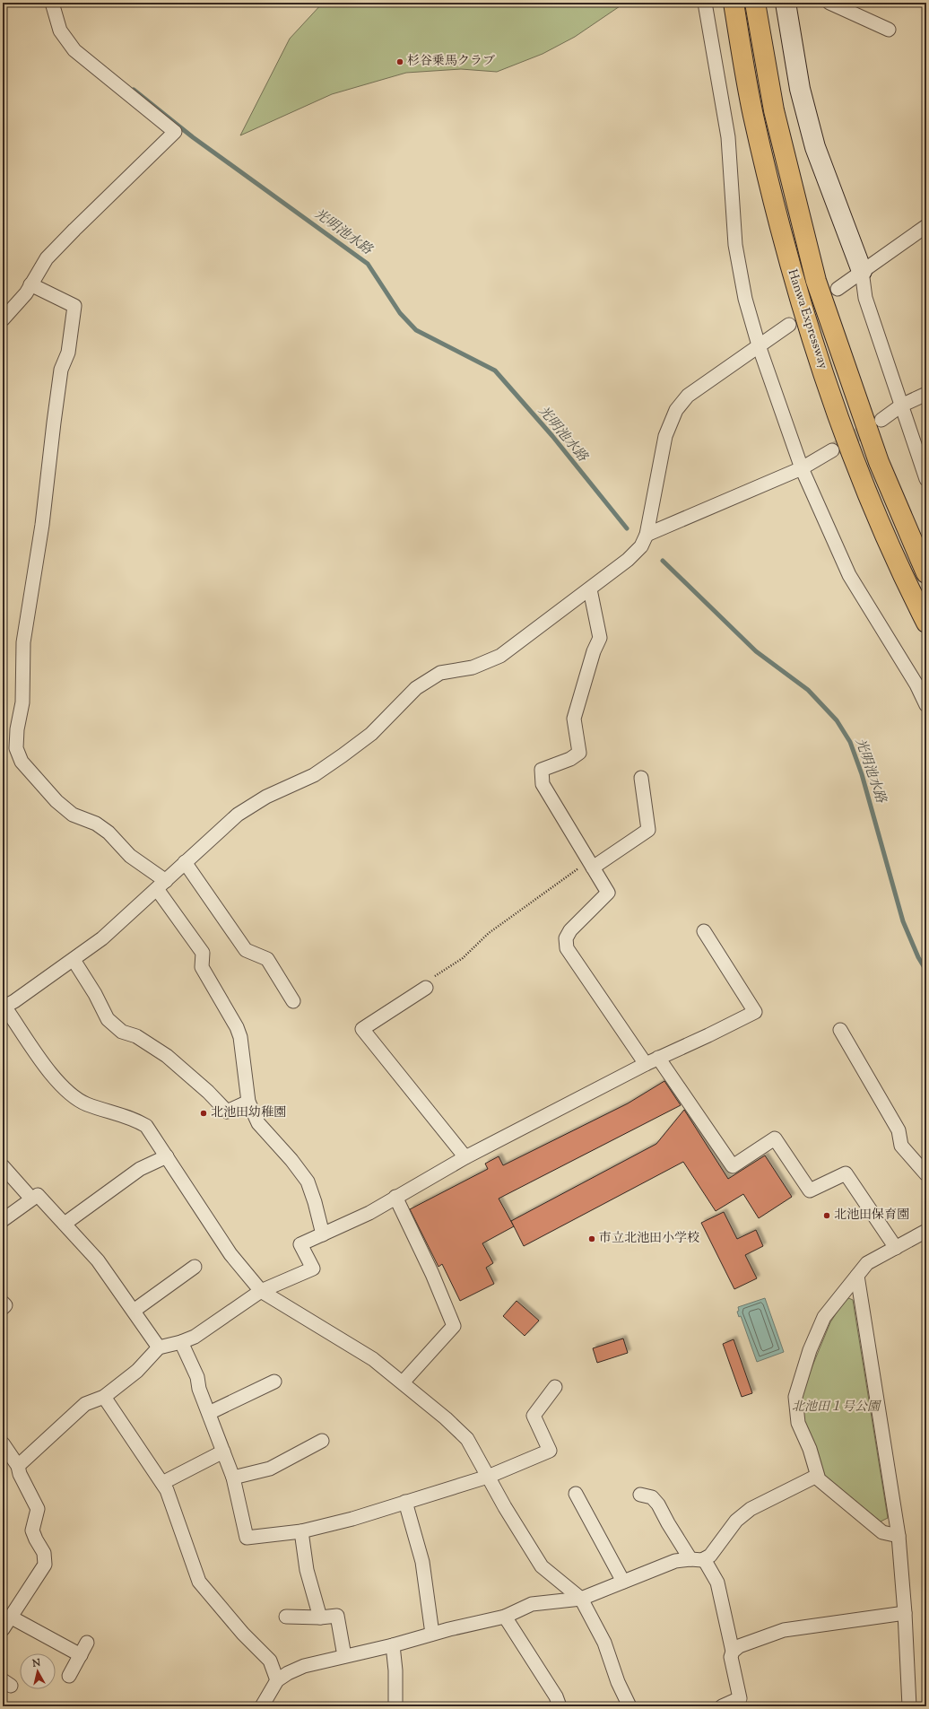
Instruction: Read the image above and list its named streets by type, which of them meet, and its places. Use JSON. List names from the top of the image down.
{
  "streets": {
    "highway": ["Hanwa Expressway"]
  },
  "water": ["光明池水路"],
  "parks": ["北池田１号公園"],
  "places": [
    "杉谷乗馬クラブ",
    "北池田幼稚園",
    "北池田保育園",
    "市立北池田小学校"
  ],
  "north": "top"
}
